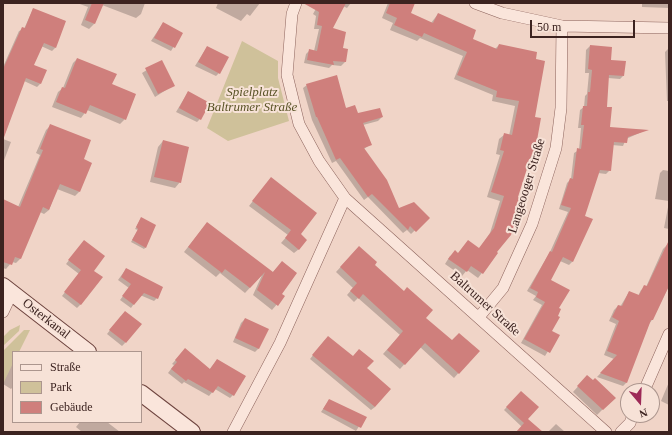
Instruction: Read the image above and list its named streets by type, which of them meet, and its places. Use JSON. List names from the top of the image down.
{
  "streets": {
    "main road": ["Osterkanal"],
    "street": ["Langeooger Straße", "Baltrumer Straße"]
  },
  "crossings": [
    ["Langeooger Straße", "Baltrumer Straße"]
  ],
  "parks": ["Spielplatz Baltrumer Straße"],
  "legend": ["Straße", "Park", "Gebäude"],
  "scale_bar": "50 m",
  "north": "bottom"
}
